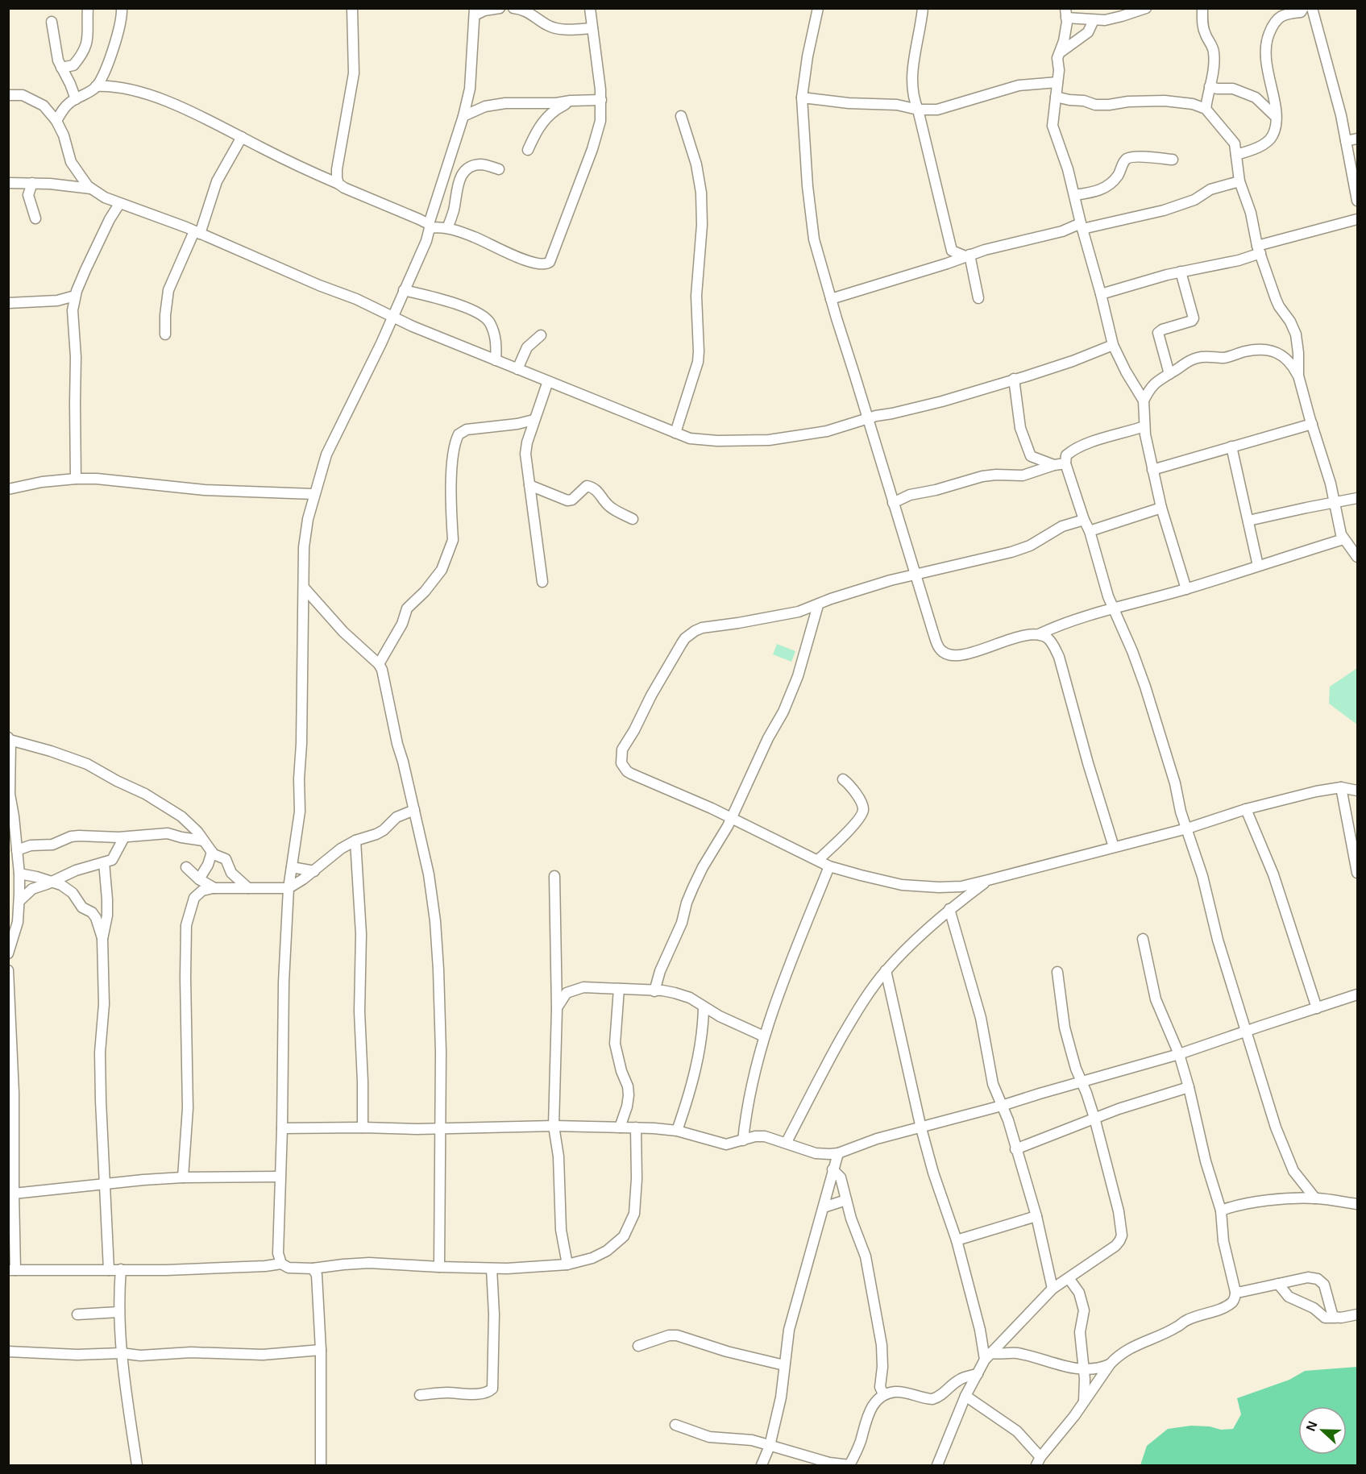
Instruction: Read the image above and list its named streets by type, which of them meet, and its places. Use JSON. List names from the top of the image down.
{
  "north": "left"
}
